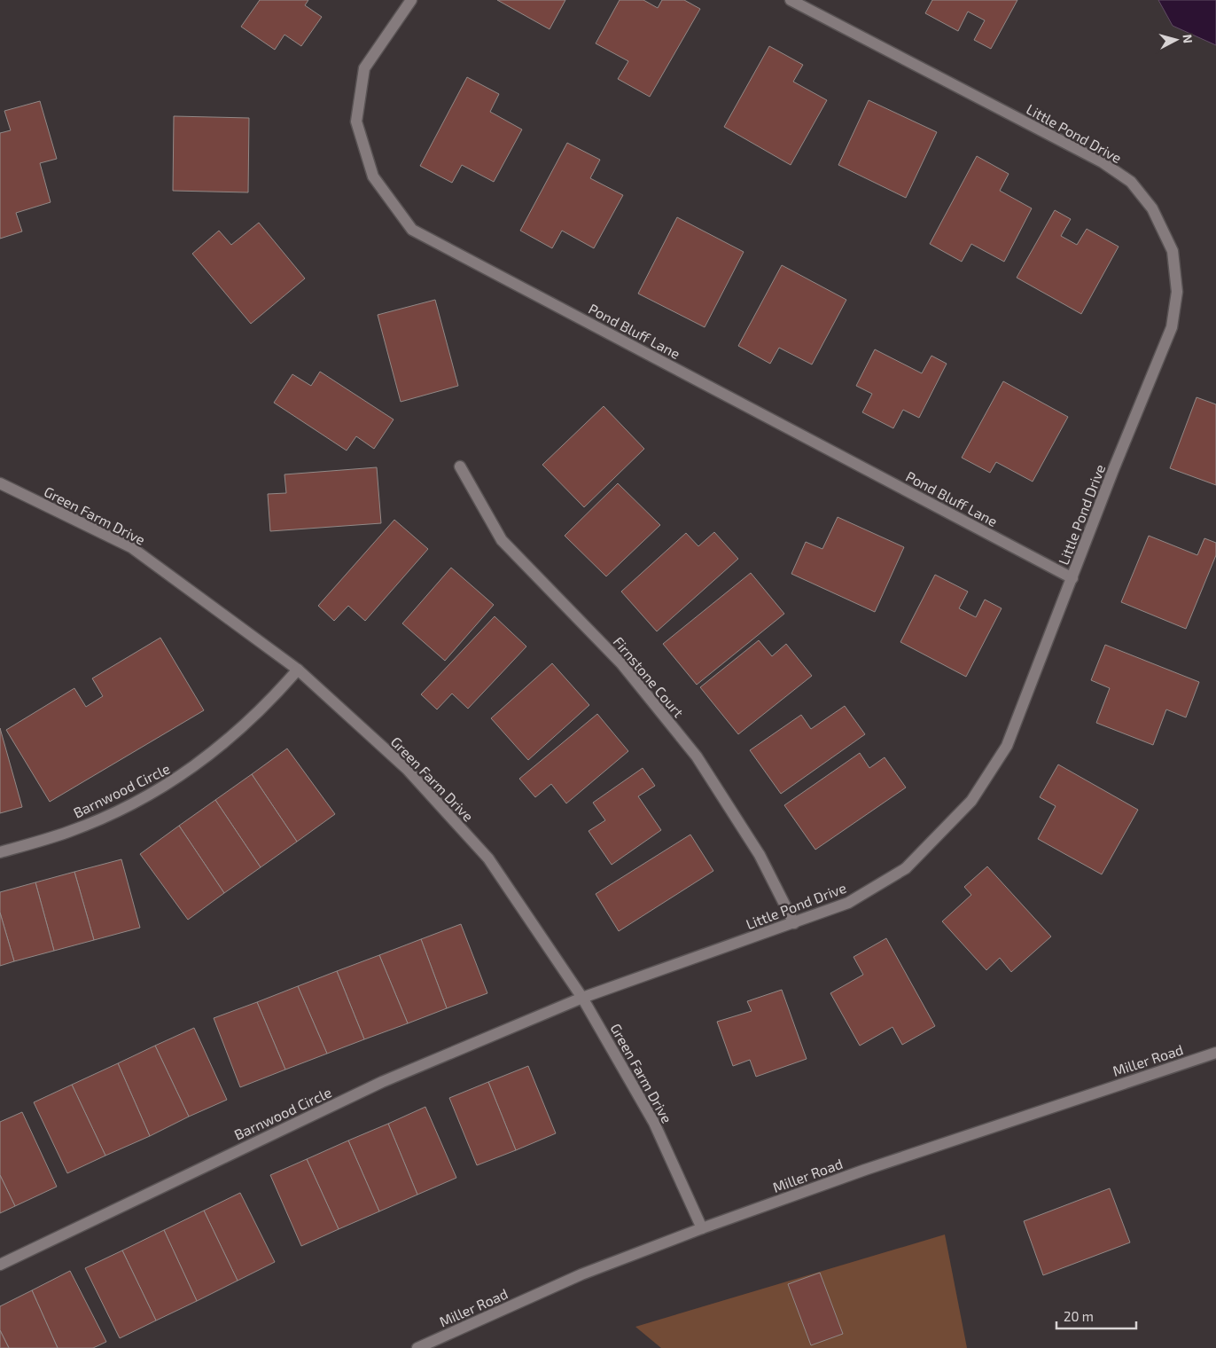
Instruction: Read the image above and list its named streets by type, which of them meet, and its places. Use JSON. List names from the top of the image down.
{
  "streets": {
    "street": [
      "Little Pond Drive",
      "Pond Bluff Lane",
      "Green Farm Drive",
      "Firnstone Court",
      "Barnwood Circle",
      "Miller Road"
    ]
  },
  "crossings": [
    ["Little Pond Drive", "Pond Bluff Lane"],
    ["Little Pond Drive", "Green Farm Drive"],
    ["Little Pond Drive", "Firnstone Court"],
    ["Little Pond Drive", "Barnwood Circle"],
    ["Green Farm Drive", "Barnwood Circle"],
    ["Green Farm Drive", "Miller Road"]
  ],
  "scale_bar": "20 m",
  "north": "right"
}
